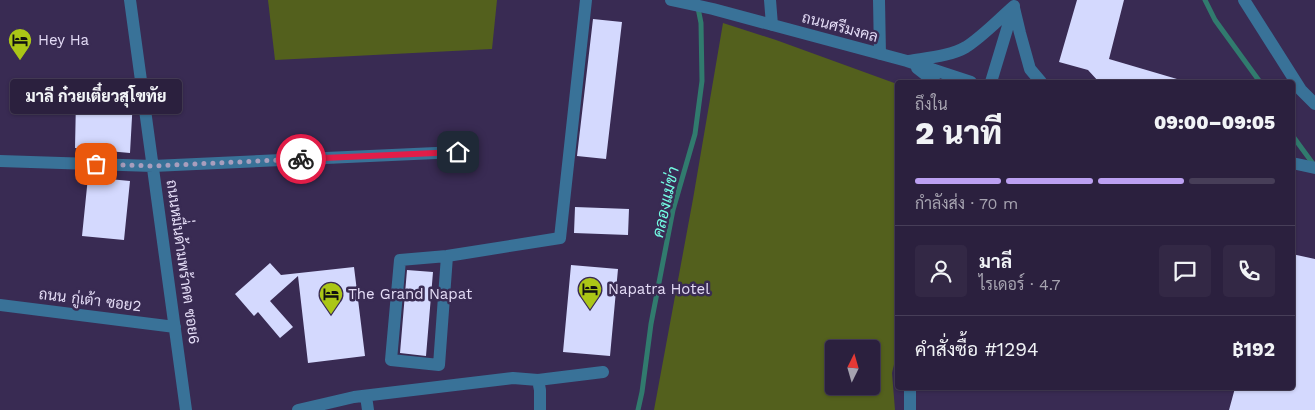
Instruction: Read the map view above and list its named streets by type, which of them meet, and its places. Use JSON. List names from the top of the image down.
{
  "streets": {
    "street": ["ถนนศรีมงคล", "ถนนหมื่่นด้ามพร้าคต ซอย6", "ถนน กู่เต้า ซอย2"]
  },
  "crossings": [
    ["ถนนหมื่่นด้ามพร้าคต ซอย6", "ถนน กู่เต้า ซอย2"]
  ],
  "water": ["คลองแม่ข่า"],
  "places": {
    "hotel": ["Hey Ha", "Napatra Hotel", "The Grand Napat"],
    "other": ["มาลี ก๋วยเตี๋ยวสุโขทัย"]
  },
  "north": "top",
  "page": {
    "bubble": "มาลี ก๋วยเตี๋ยวสุโขทัย",
    "heading": ["2 นาที", "ถึงใน", "09:00–09:05"],
    "panel": [
      "มาลี",
      "ไรเดอร์ · 4.7",
      "คำสั่งซื้อ #1294",
      "฿192"
    ],
    "bar": "กำลังส่ง · 70 m"
  }
}
